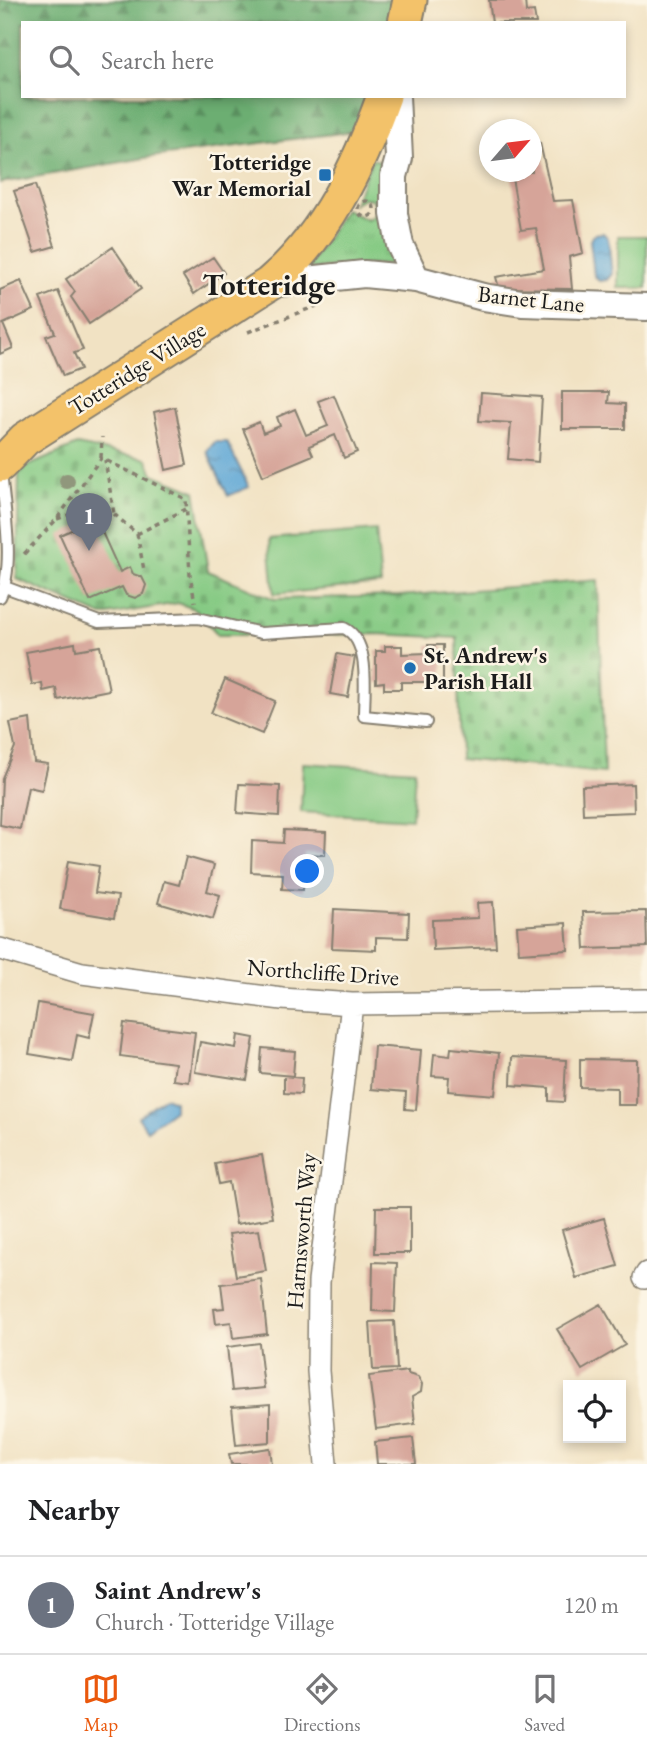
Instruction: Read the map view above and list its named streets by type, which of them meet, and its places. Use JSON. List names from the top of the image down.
{
  "streets": {
    "main road": ["Totteridge Village"],
    "street": ["Barnet Lane", "Northcliffe Drive", "Harmsworth Way"]
  },
  "crossings": [
    ["Barnet Lane", "Totteridge Village"],
    ["Northcliffe Drive", "Harmsworth Way"]
  ],
  "districts": ["Totteridge"],
  "places": {
    "transit": ["Totteridge War Memorial"],
    "other": ["St. Andrew's Parish Hall"]
  },
  "north": "top right",
  "page": {
    "search": "Search here",
    "pins": "1",
    "heading": "Nearby",
    "list": [
      {
        "mark": "1",
        "name": "Saint Andrew's",
        "note": "Church · Totteridge Village",
        "value": "120 m"
      }
    ],
    "nav": ["Map", "Directions", "Saved"]
  }
}
